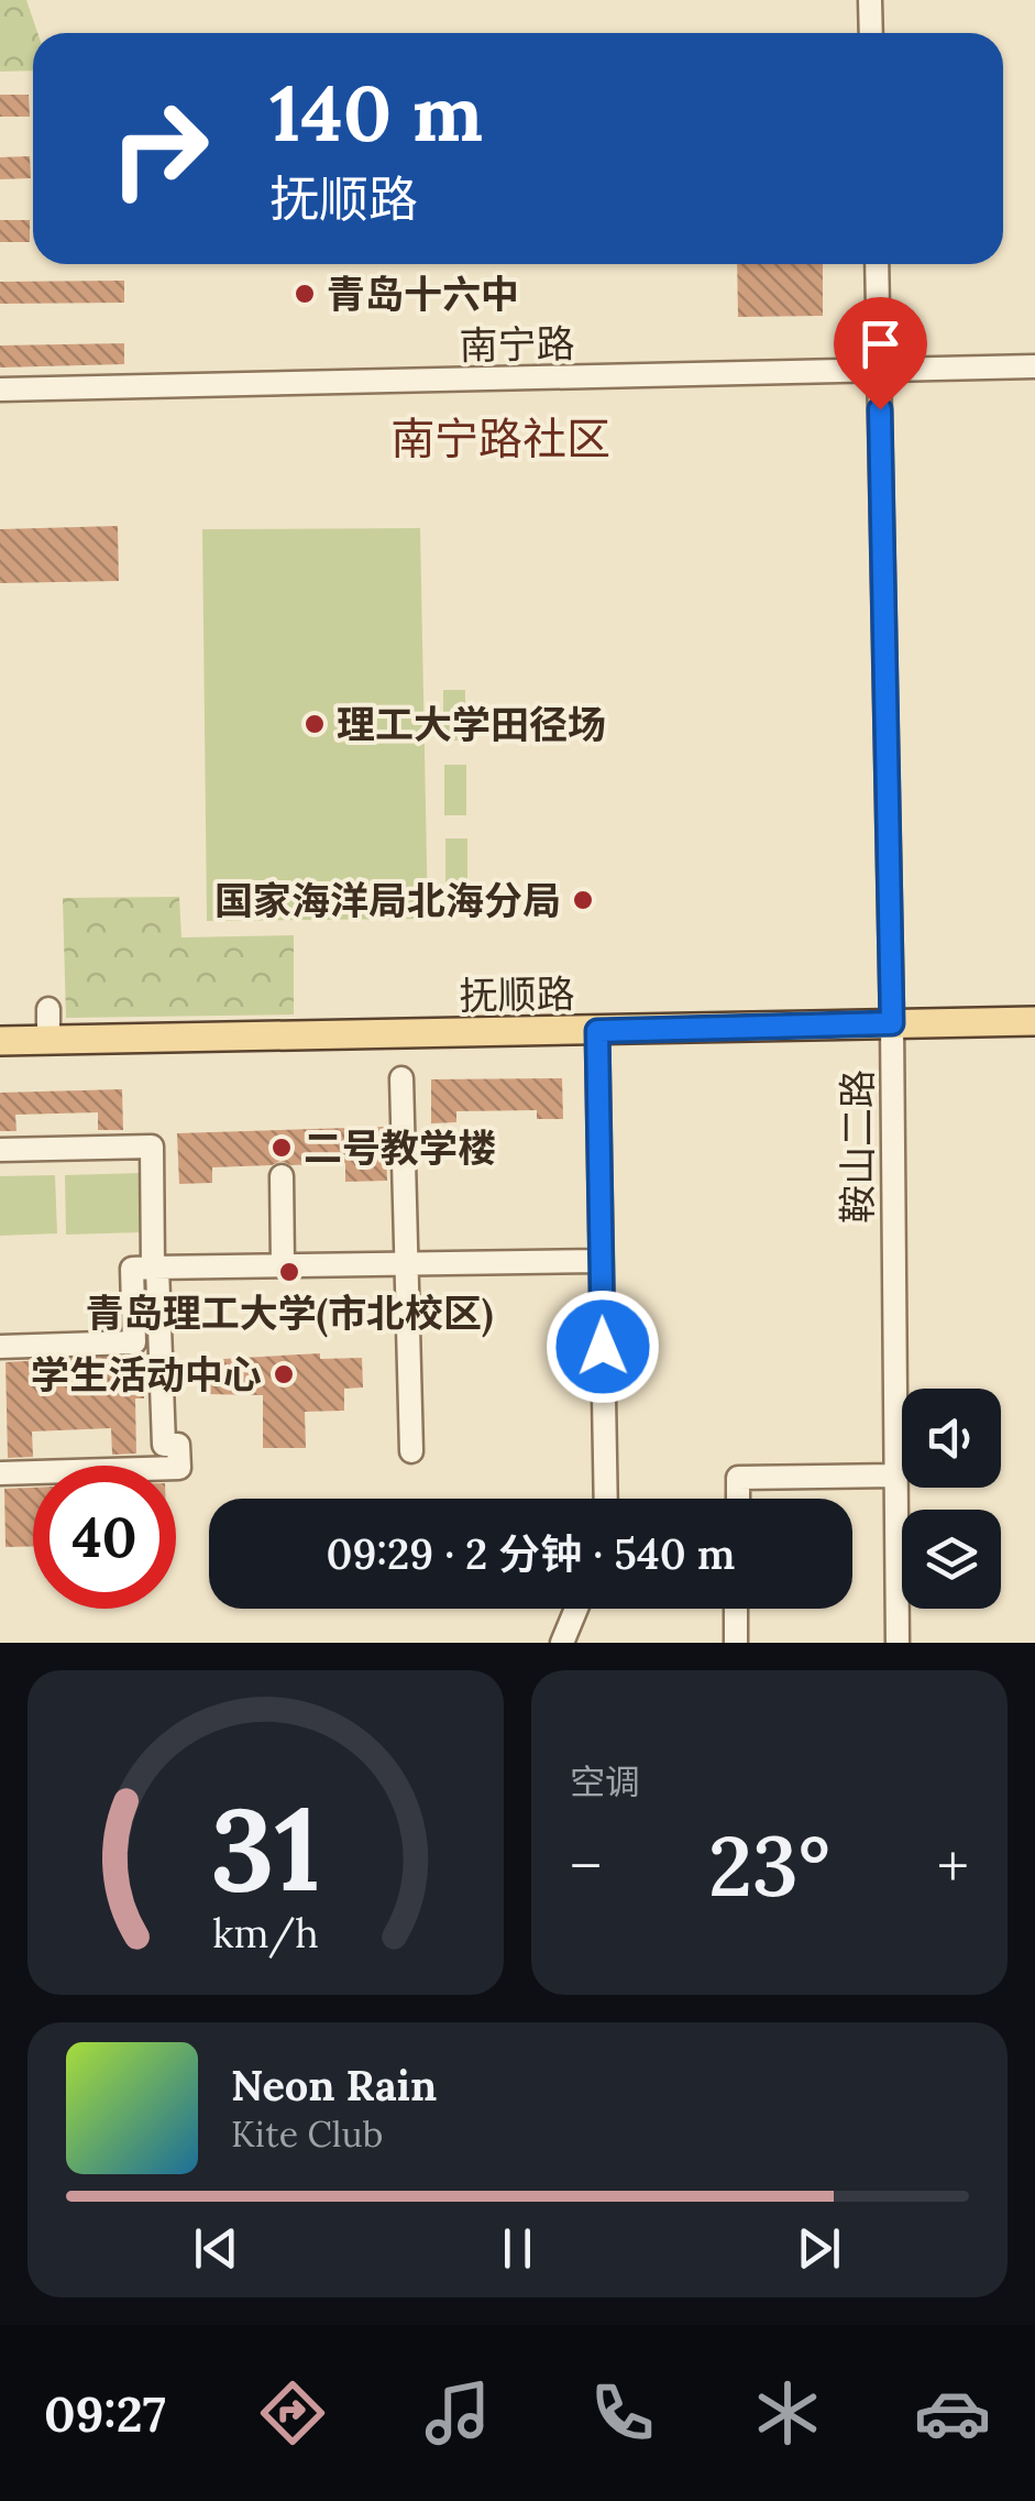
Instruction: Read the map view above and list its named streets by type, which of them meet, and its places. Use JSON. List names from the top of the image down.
{
  "streets": {
    "main road": ["抚顺路"],
    "street": ["南宁路", "鞍山二路"]
  },
  "crossings": [
    ["南宁路", "鞍山二路"],
    ["抚顺路", "鞍山二路"]
  ],
  "districts": ["南宁路社区"],
  "places": [
    "青岛十六中",
    "理工大学田径场",
    "国家海洋局北海分局",
    "二号教学楼",
    "青岛理工大学(市北校区)",
    "学生活动中心"
  ],
  "page": {
    "turn": ["140 m", "抚顺路"],
    "limit": "40",
    "trip": "09:29 · 2 分钟 · 540 m",
    "tile": "空调",
    "heat": ["−", "23°", "+"],
    "song": ["Neon Rain", "Kite Club"],
    "tabs": "09:27",
    "gauge": ["31", "km/h"]
  }
}
